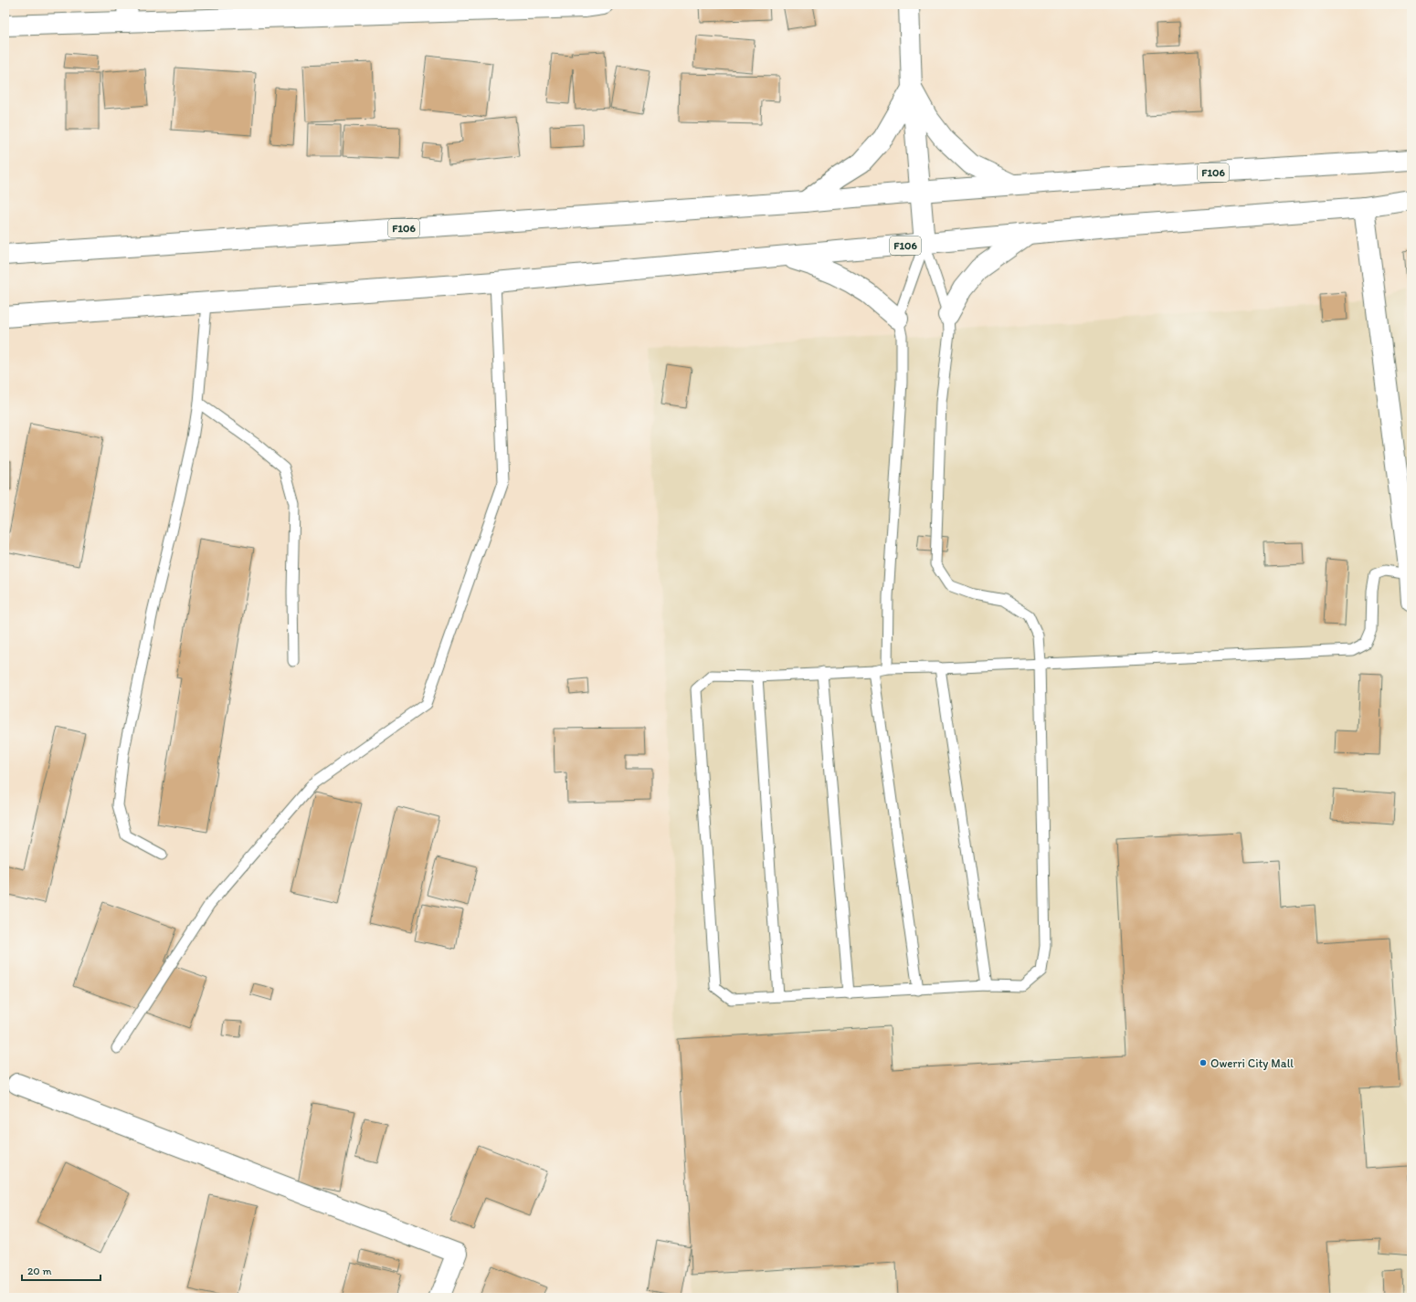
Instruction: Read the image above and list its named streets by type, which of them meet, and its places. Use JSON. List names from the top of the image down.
{
  "streets": {
    "main road": ["F106"]
  },
  "places": ["Owerri City Mall"],
  "scale_bar": "20 m"
}
